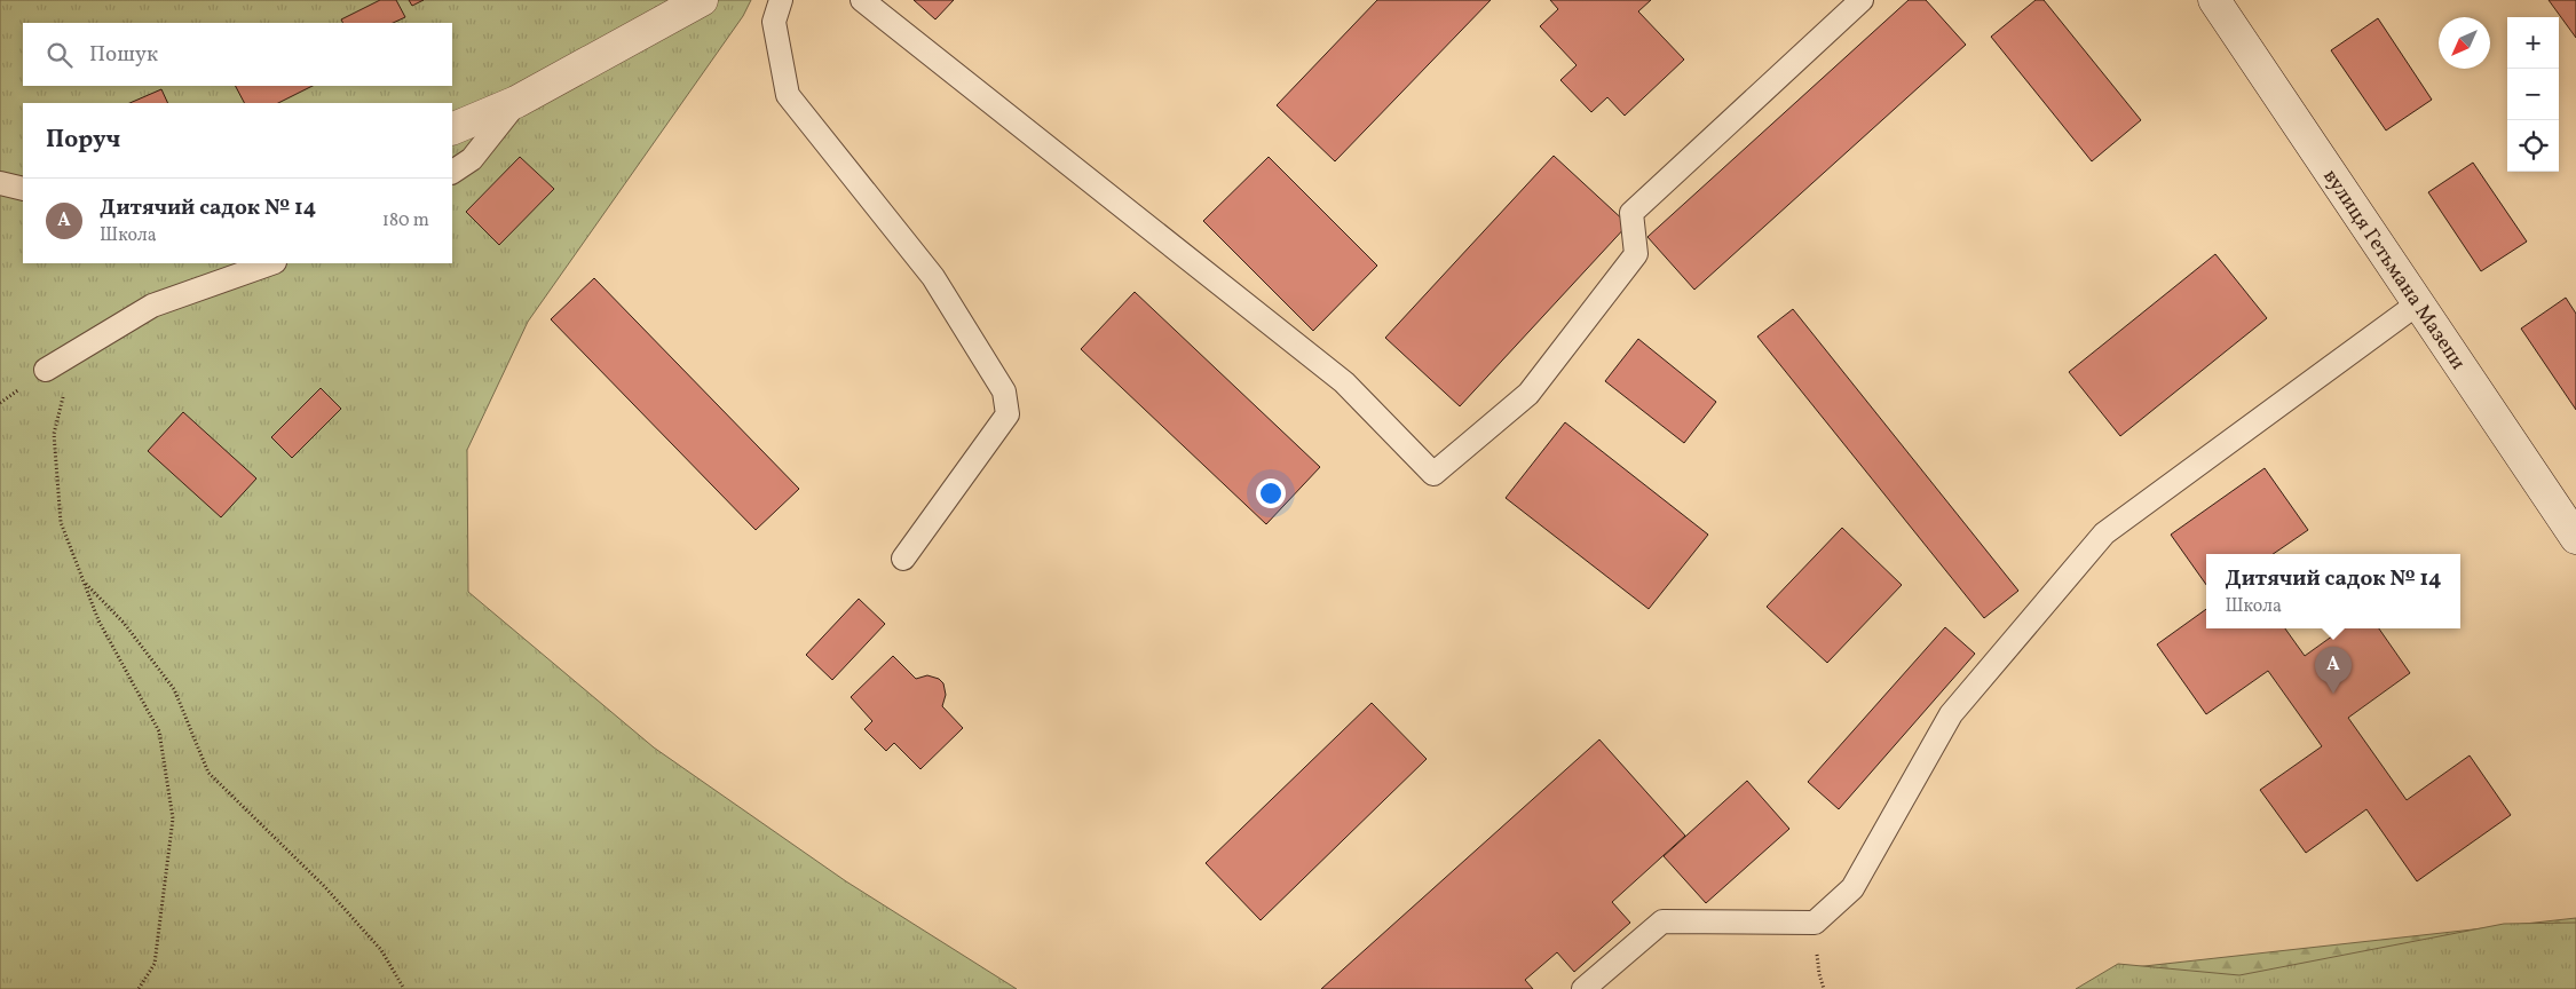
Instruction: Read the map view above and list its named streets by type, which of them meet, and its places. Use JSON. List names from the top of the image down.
{
  "streets": {
    "main road": ["вулиця Гетьмана Мазепи"]
  },
  "north": "bottom left",
  "page": {
    "map_buttons": ["+", "−"],
    "search": "Пошук",
    "heading": "Поруч",
    "list": [
      {
        "mark": "A",
        "name": "Дитячий садок № 14",
        "note": "Школа",
        "value": "180 m"
      }
    ],
    "popup": ["Дитячий садок № 14", "Школа"],
    "pins": "A"
  }
}
